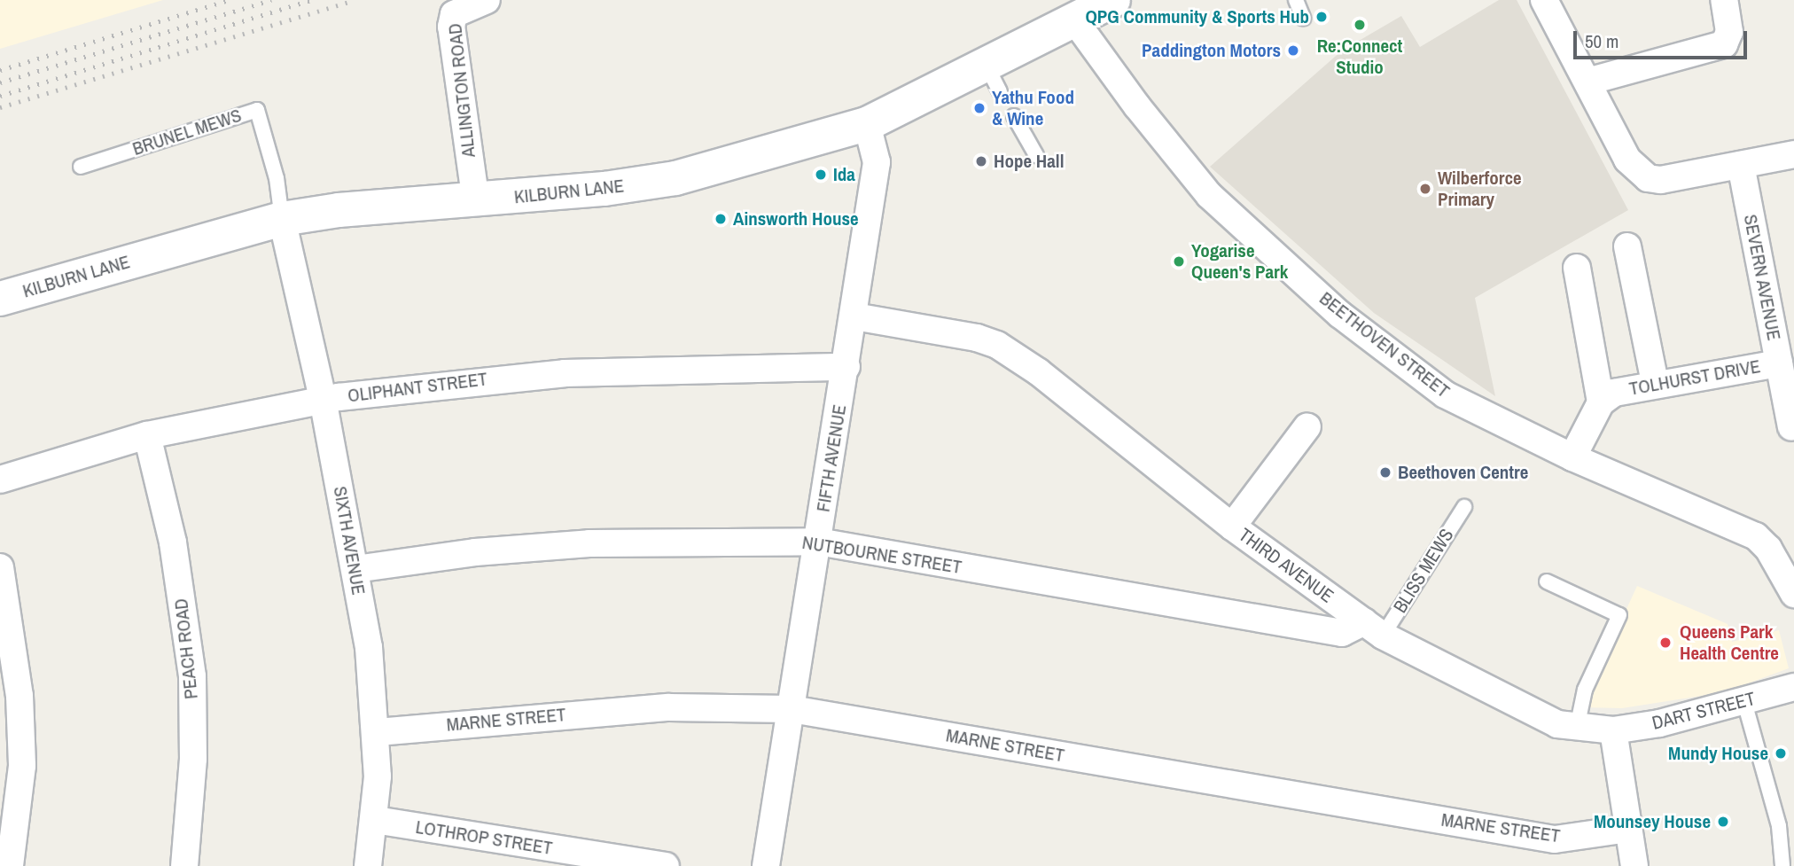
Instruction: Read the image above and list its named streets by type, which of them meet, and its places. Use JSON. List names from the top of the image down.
{
  "streets": {
    "main road": ["KILBURN LANE"],
    "street": [
      "ALLINGTON ROAD",
      "SEVERN AVENUE",
      "BEETHOVEN STREET",
      "TOLHURST DRIVE",
      "OLIPHANT STREET",
      "FIFTH AVENUE",
      "SIXTH AVENUE",
      "NUTBOURNE STREET",
      "THIRD AVENUE",
      "PEACH ROAD",
      "DART STREET",
      "MARNE STREET",
      "LOTHROP STREET"
    ],
    "lane": ["BRUNEL MEWS", "BLISS MEWS"]
  },
  "crossings": [
    ["ALLINGTON ROAD", "KILBURN LANE"],
    ["BRUNEL MEWS", "KILBURN LANE"],
    ["BRUNEL MEWS", "SIXTH AVENUE"],
    ["KILBURN LANE", "BEETHOVEN STREET"],
    ["KILBURN LANE", "FIFTH AVENUE"],
    ["KILBURN LANE", "SIXTH AVENUE"],
    ["SEVERN AVENUE", "TOLHURST DRIVE"],
    ["OLIPHANT STREET", "FIFTH AVENUE"],
    ["OLIPHANT STREET", "SIXTH AVENUE"],
    ["OLIPHANT STREET", "PEACH ROAD"],
    ["FIFTH AVENUE", "NUTBOURNE STREET"],
    ["FIFTH AVENUE", "THIRD AVENUE"],
    ["FIFTH AVENUE", "MARNE STREET"],
    ["SIXTH AVENUE", "NUTBOURNE STREET"],
    ["SIXTH AVENUE", "MARNE STREET"],
    ["SIXTH AVENUE", "LOTHROP STREET"],
    ["NUTBOURNE STREET", "THIRD AVENUE"],
    ["NUTBOURNE STREET", "BLISS MEWS"],
    ["THIRD AVENUE", "BLISS MEWS"],
    ["THIRD AVENUE", "DART STREET"]
  ],
  "places": [
    "QPG Community & Sports Hub",
    "Re:Connect Studio",
    "Paddington Motors",
    "Yathu Food & Wine",
    "Hope Hall",
    "Ida",
    "Wilberforce Primary",
    "Ainsworth House",
    "Yogarise Queen's Park",
    "Beethoven Centre",
    "Queens Park Health Centre",
    "Mundy House",
    "Mounsey House"
  ],
  "scale_bar": "50 m"
}
